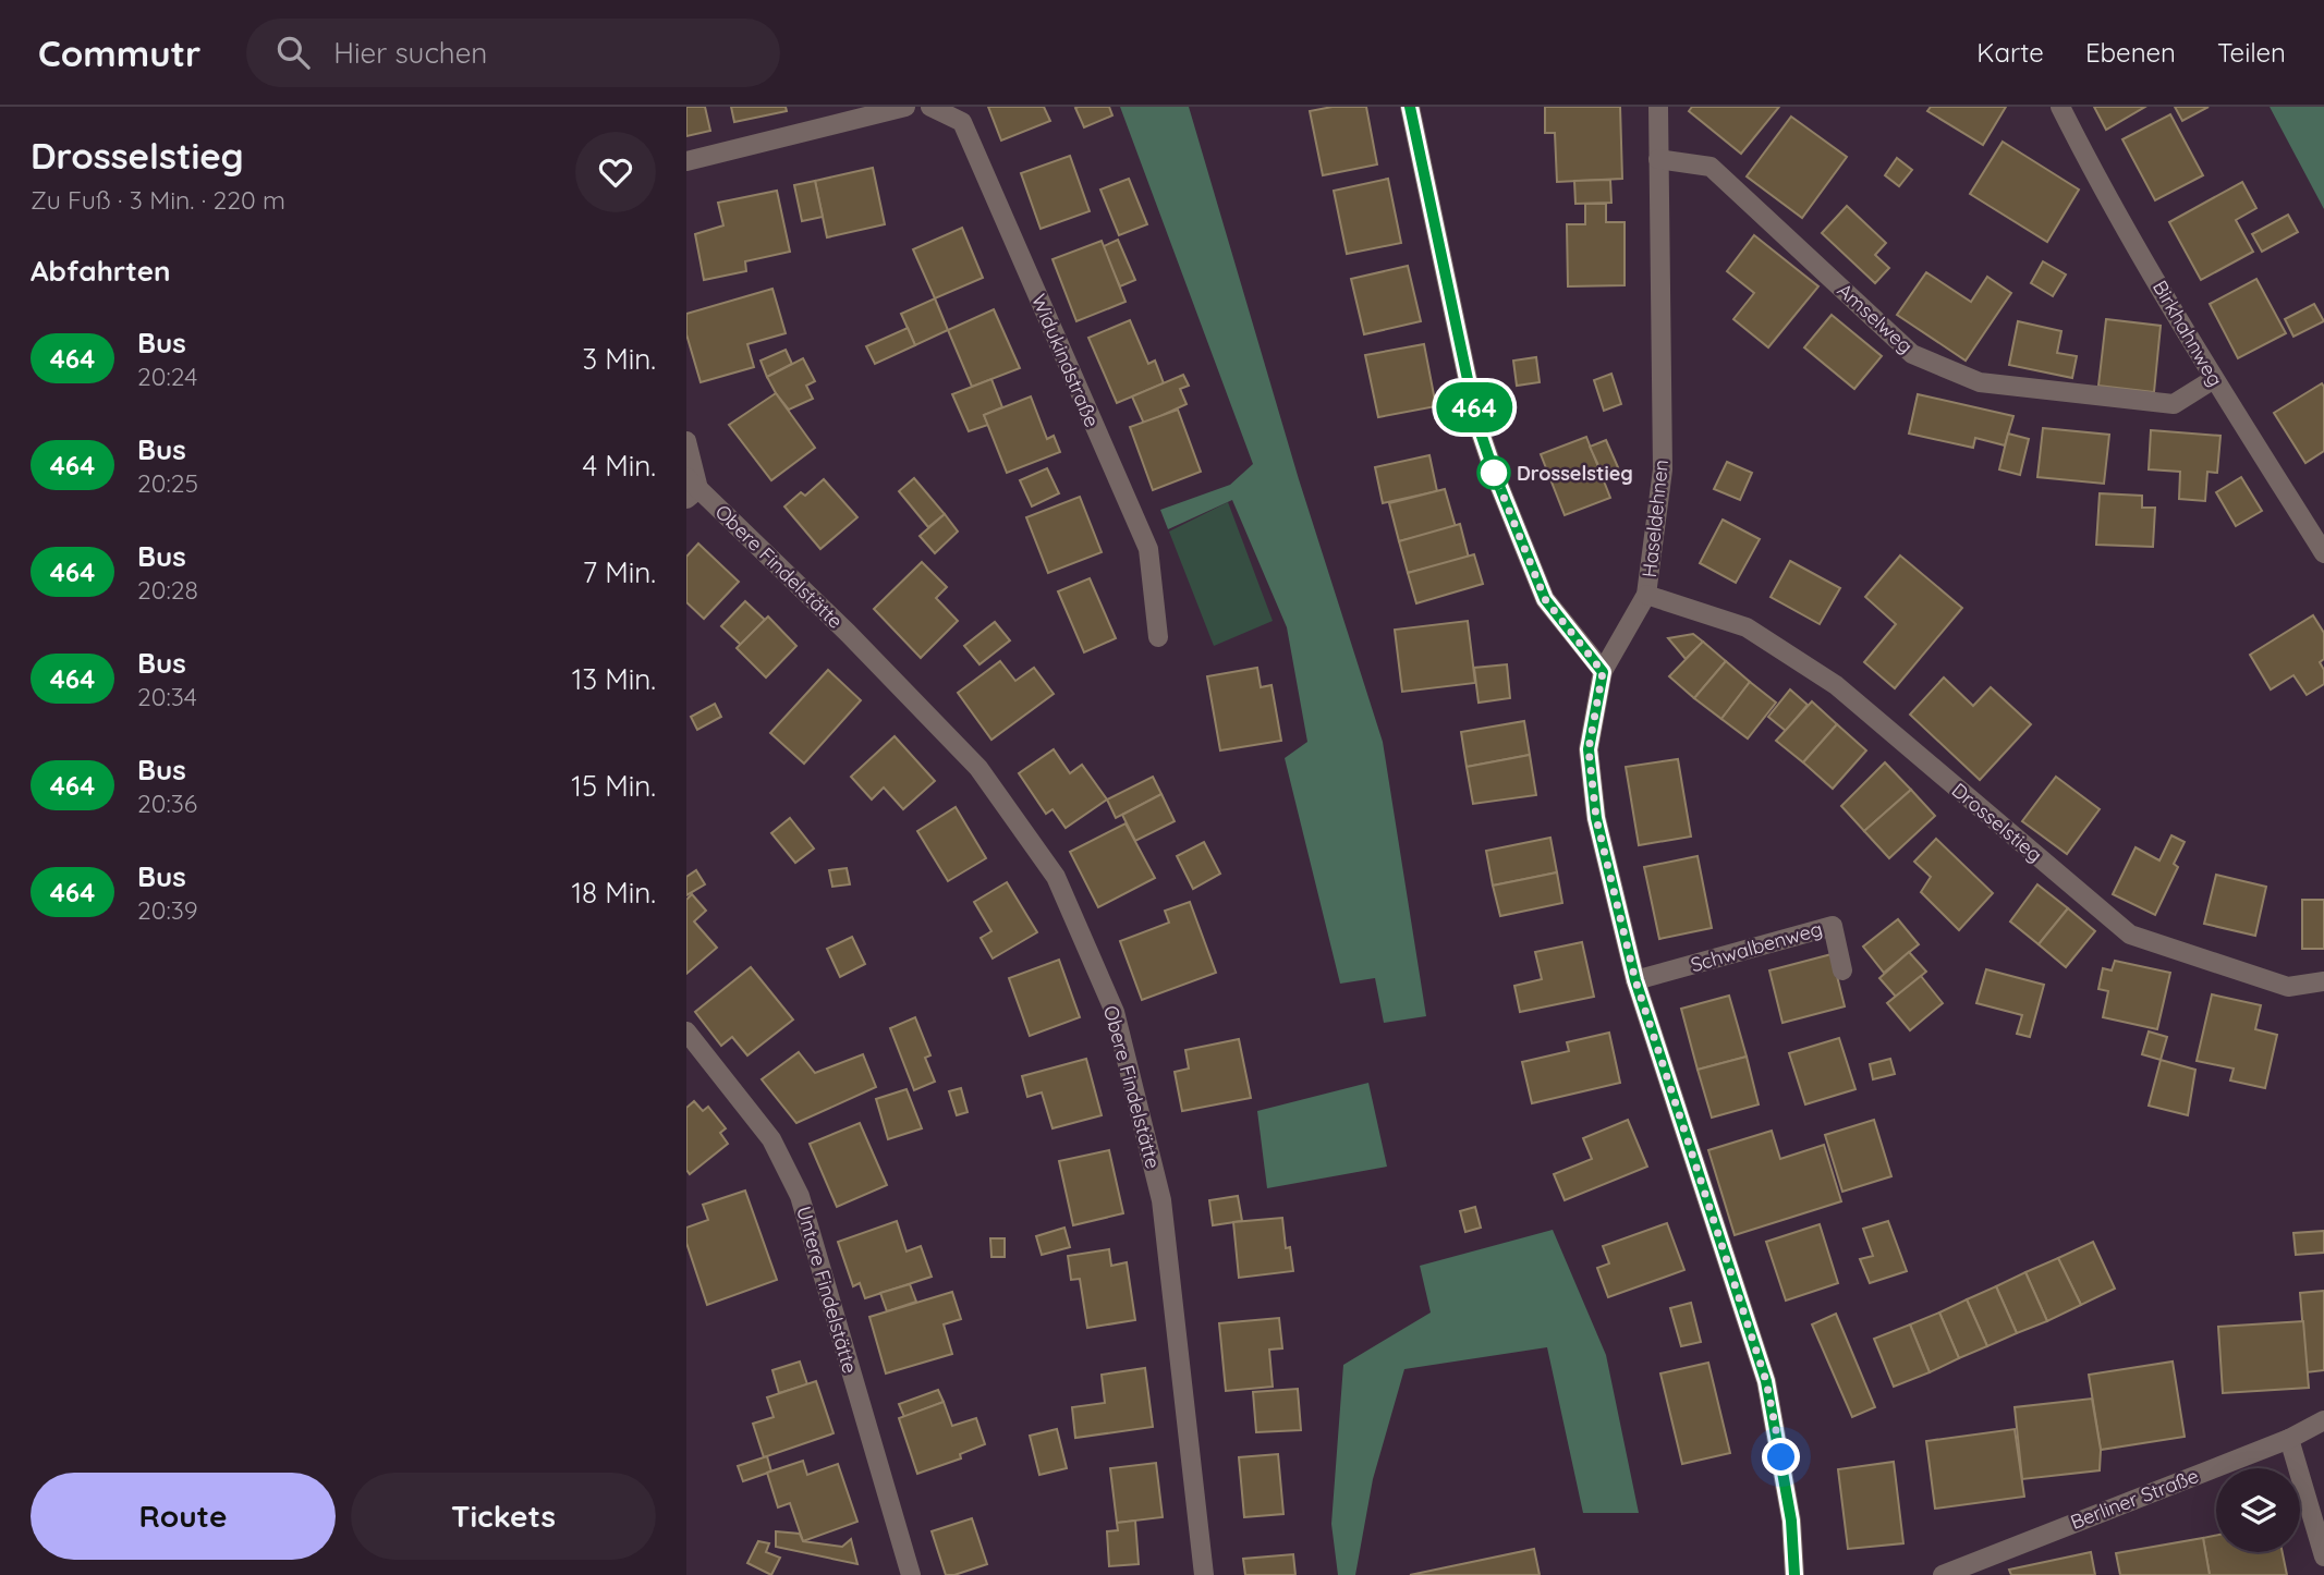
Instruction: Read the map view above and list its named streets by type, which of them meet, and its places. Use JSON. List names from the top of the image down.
{
  "streets": {
    "street": [
      "Amselweg",
      "Birkhahnweg",
      "Widukindstraße",
      "Haseldehnen",
      "Obere Findelstätte",
      "Drosselstieg",
      "Schwalbenweg",
      "Untere Findelstätte",
      "Berliner Straße"
    ]
  },
  "crossings": [
    ["Amselweg", "Birkhahnweg"],
    ["Amselweg", "Haseldehnen"],
    ["Haseldehnen", "Drosselstieg"],
    ["Haseldehnen", "Schwalbenweg"]
  ],
  "places": ["Drosselstieg"],
  "lines": ["bus line 464"],
  "page": {
    "header": "Commutr",
    "search": "Hier suchen",
    "nav": ["Karte", "Ebenen", "Teilen"],
    "heading": [
      ["Drosselstieg", "Zu Fuß · 3 Min. · 220 m"],
      "Abfahrten"
    ],
    "on_map": "464",
    "list": [
      {
        "mark": "464",
        "name": "Bus",
        "note": "20:24",
        "value": "3 Min."
      },
      {
        "mark": "464",
        "name": "Bus",
        "note": "20:25",
        "value": "4 Min."
      },
      {
        "mark": "464",
        "name": "Bus",
        "note": "20:28",
        "value": "7 Min."
      },
      {
        "mark": "464",
        "name": "Bus",
        "note": "20:34",
        "value": "13 Min."
      },
      {
        "mark": "464",
        "name": "Bus",
        "note": "20:36",
        "value": "15 Min."
      },
      {
        "mark": "464",
        "name": "Bus",
        "note": "20:39",
        "value": "18 Min."
      }
    ],
    "buttons": ["Route", "Tickets"]
  }
}
